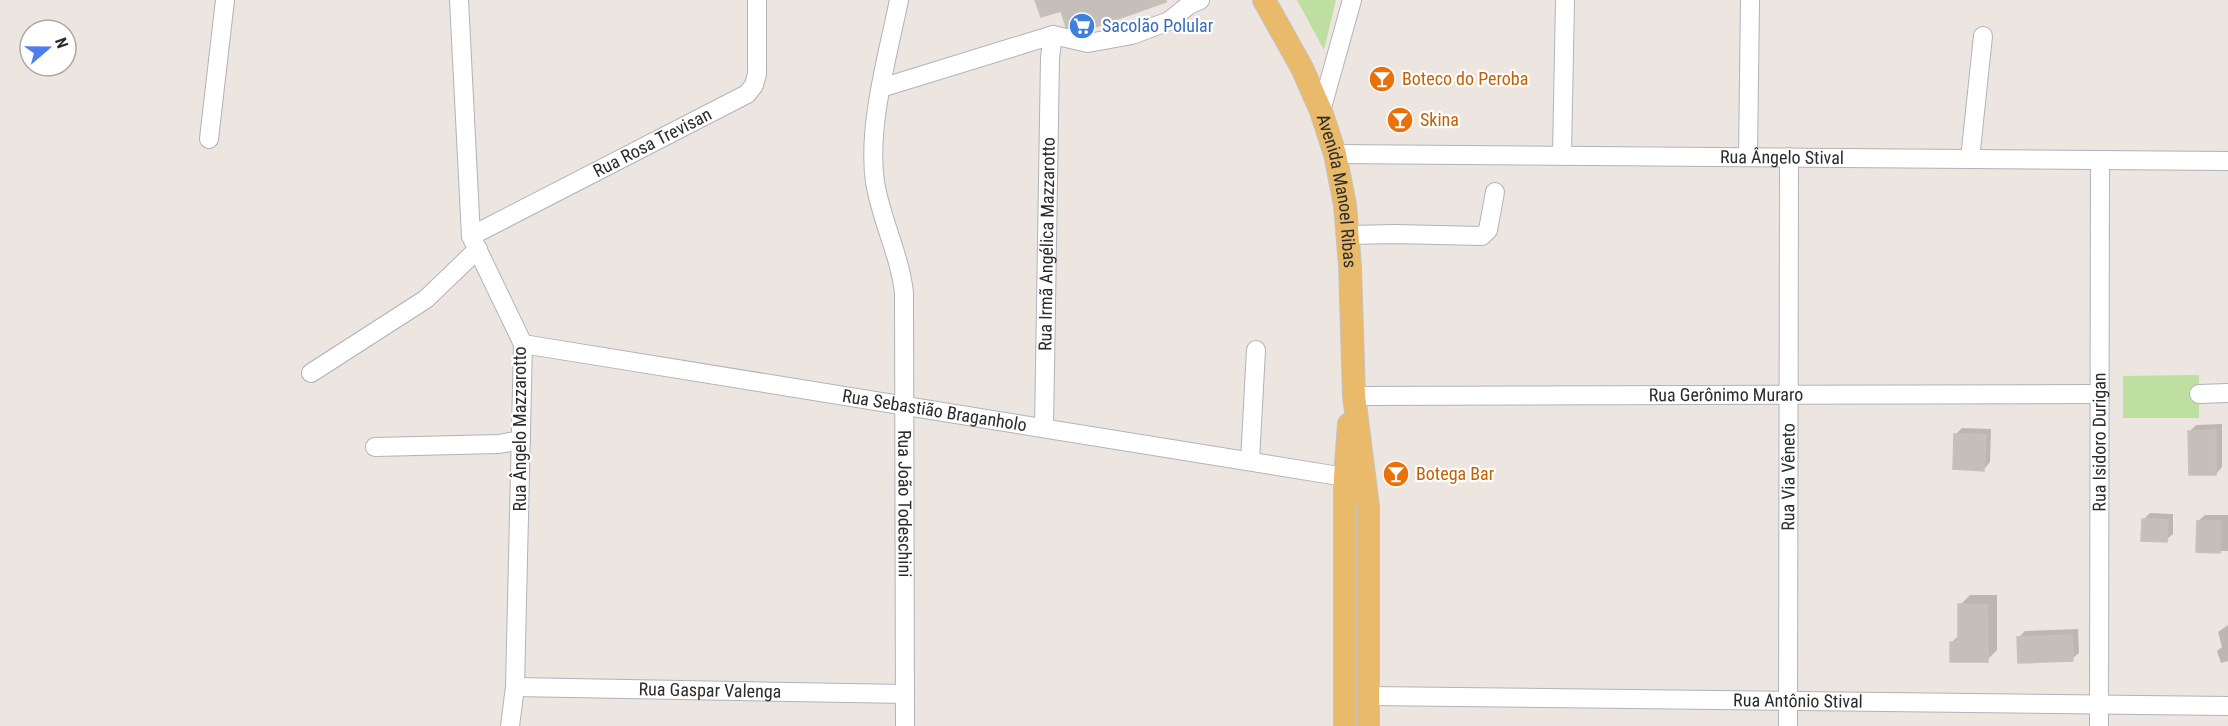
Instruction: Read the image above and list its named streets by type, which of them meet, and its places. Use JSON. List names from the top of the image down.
{
  "streets": {
    "main road": ["Avenida Manoel Ribas"],
    "street": [
      "Rua Rosa Trevisan",
      "Rua Ângelo Stival",
      "Rua Irmã Angélica Mazzarotto",
      "Rua Gerônimo Muraro",
      "Rua Sebastião Braganholo",
      "Rua Ângelo Mazzarotto",
      "Rua Isidoro Durigan",
      "Rua Via Vêneto",
      "Rua João Todeschini",
      "Rua Gaspar Valenga",
      "Rua Antônio Stival"
    ]
  },
  "crossings": [
    ["Rua Rosa Trevisan", "Rua Ângelo Mazzarotto"],
    ["Rua Ângelo Stival", "Avenida Manoel Ribas"],
    ["Rua Ângelo Stival", "Rua Isidoro Durigan"],
    ["Rua Ângelo Stival", "Rua Via Vêneto"],
    ["Avenida Manoel Ribas", "Rua Gerônimo Muraro"],
    ["Avenida Manoel Ribas", "Rua Sebastião Braganholo"],
    ["Avenida Manoel Ribas", "Rua Antônio Stival"],
    ["Rua Irmã Angélica Mazzarotto", "Rua Sebastião Braganholo"],
    ["Rua Gerônimo Muraro", "Rua Isidoro Durigan"],
    ["Rua Gerônimo Muraro", "Rua Via Vêneto"],
    ["Rua Sebastião Braganholo", "Rua Ângelo Mazzarotto"],
    ["Rua Sebastião Braganholo", "Rua João Todeschini"],
    ["Rua Ângelo Mazzarotto", "Rua Gaspar Valenga"],
    ["Rua Isidoro Durigan", "Rua Antônio Stival"],
    ["Rua Via Vêneto", "Rua Antônio Stival"],
    ["Rua João Todeschini", "Rua Gaspar Valenga"]
  ],
  "places": {
    "supermarket": ["Sacolão Polular"],
    "bar": ["Boteco do Peroba", "Skina", "Botega Bar"]
  },
  "north": "right"
}
